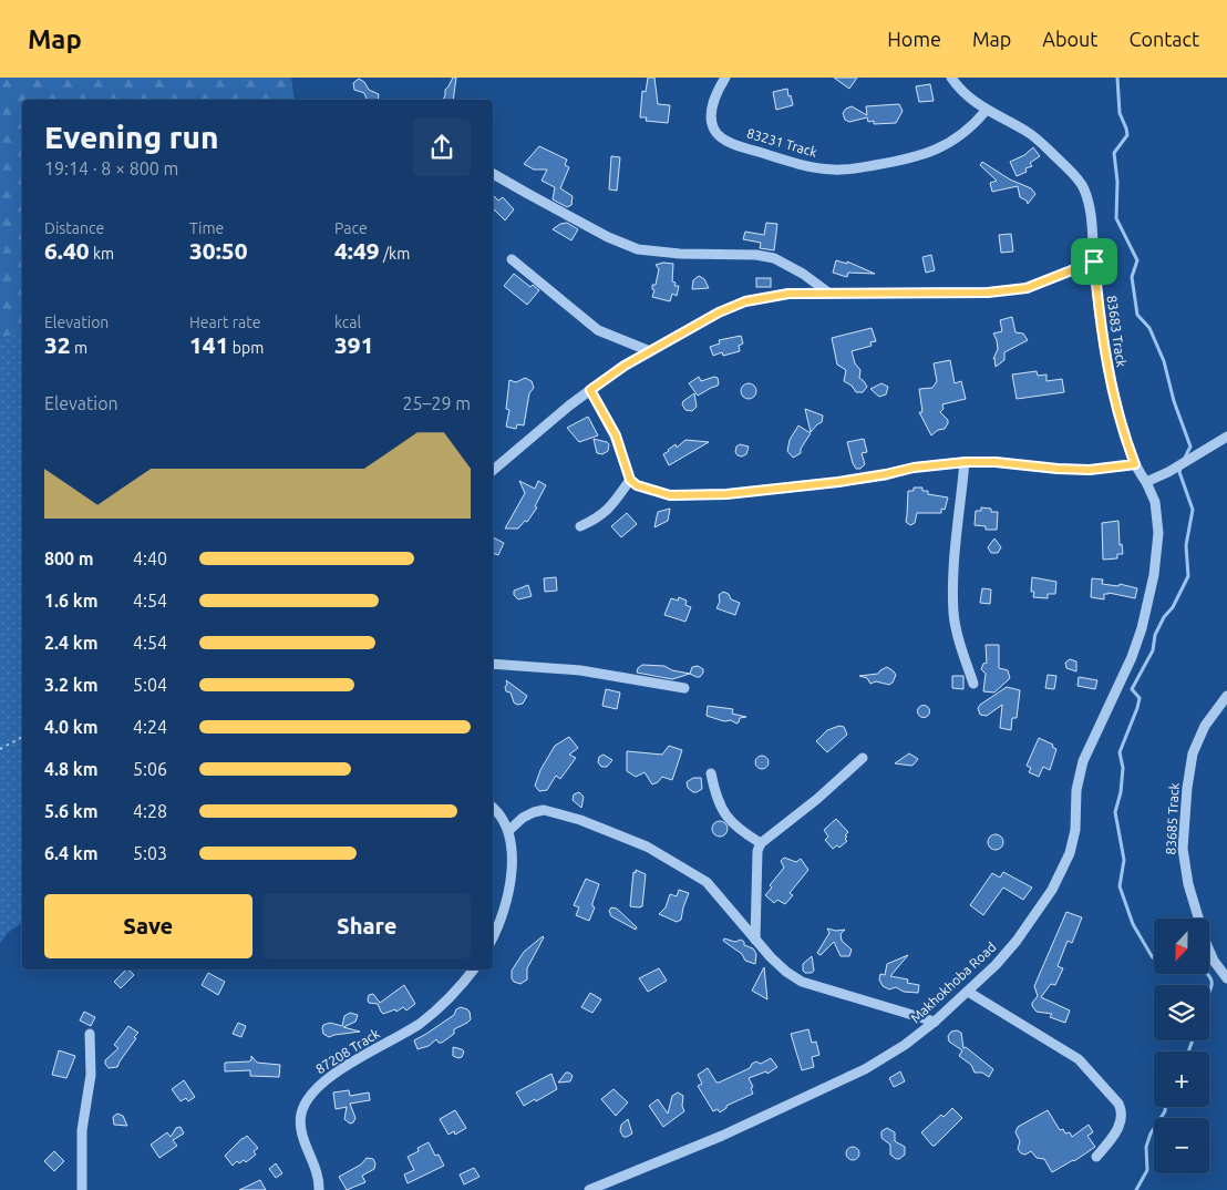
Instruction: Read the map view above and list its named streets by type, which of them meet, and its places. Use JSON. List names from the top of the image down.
{
  "streets": {
    "street": [
      "83231 Track",
      "83683 Track",
      "83685 Track",
      "Makhokhoba Road",
      "87208 Track"
    ]
  },
  "crossings": [
    ["83231 Track", "83683 Track"],
    ["83683 Track", "Makhokhoba Road"]
  ],
  "north": "bottom",
  "page": {
    "header": "Map",
    "nav": [
      "Home",
      "Map",
      "About",
      "Contact"
    ],
    "heading": ["Evening run", "19:14 · 8 × 800 m"],
    "stats": [
      ["Distance", "6.40 km"],
      ["Time", "30:50"],
      ["Pace", "4:49 /km"],
      ["Elevation", "32 m"],
      ["Heart rate", "141 bpm"],
      ["kcal", "391"]
    ],
    "chart": ["Elevation", "25–29 m"],
    "list": [
      {
        "name": "800 m",
        "note": "4:40"
      },
      {
        "name": "1.6 km",
        "note": "4:54"
      },
      {
        "name": "2.4 km",
        "note": "4:54"
      },
      {
        "name": "3.2 km",
        "note": "5:04"
      },
      {
        "name": "4.0 km",
        "note": "4:24"
      },
      {
        "name": "4.8 km",
        "note": "5:06"
      },
      {
        "name": "5.6 km",
        "note": "4:28"
      },
      {
        "name": "6.4 km",
        "note": "5:03"
      }
    ],
    "buttons": ["Save", "Share"],
    "map_buttons": ["+", "−"]
  }
}
